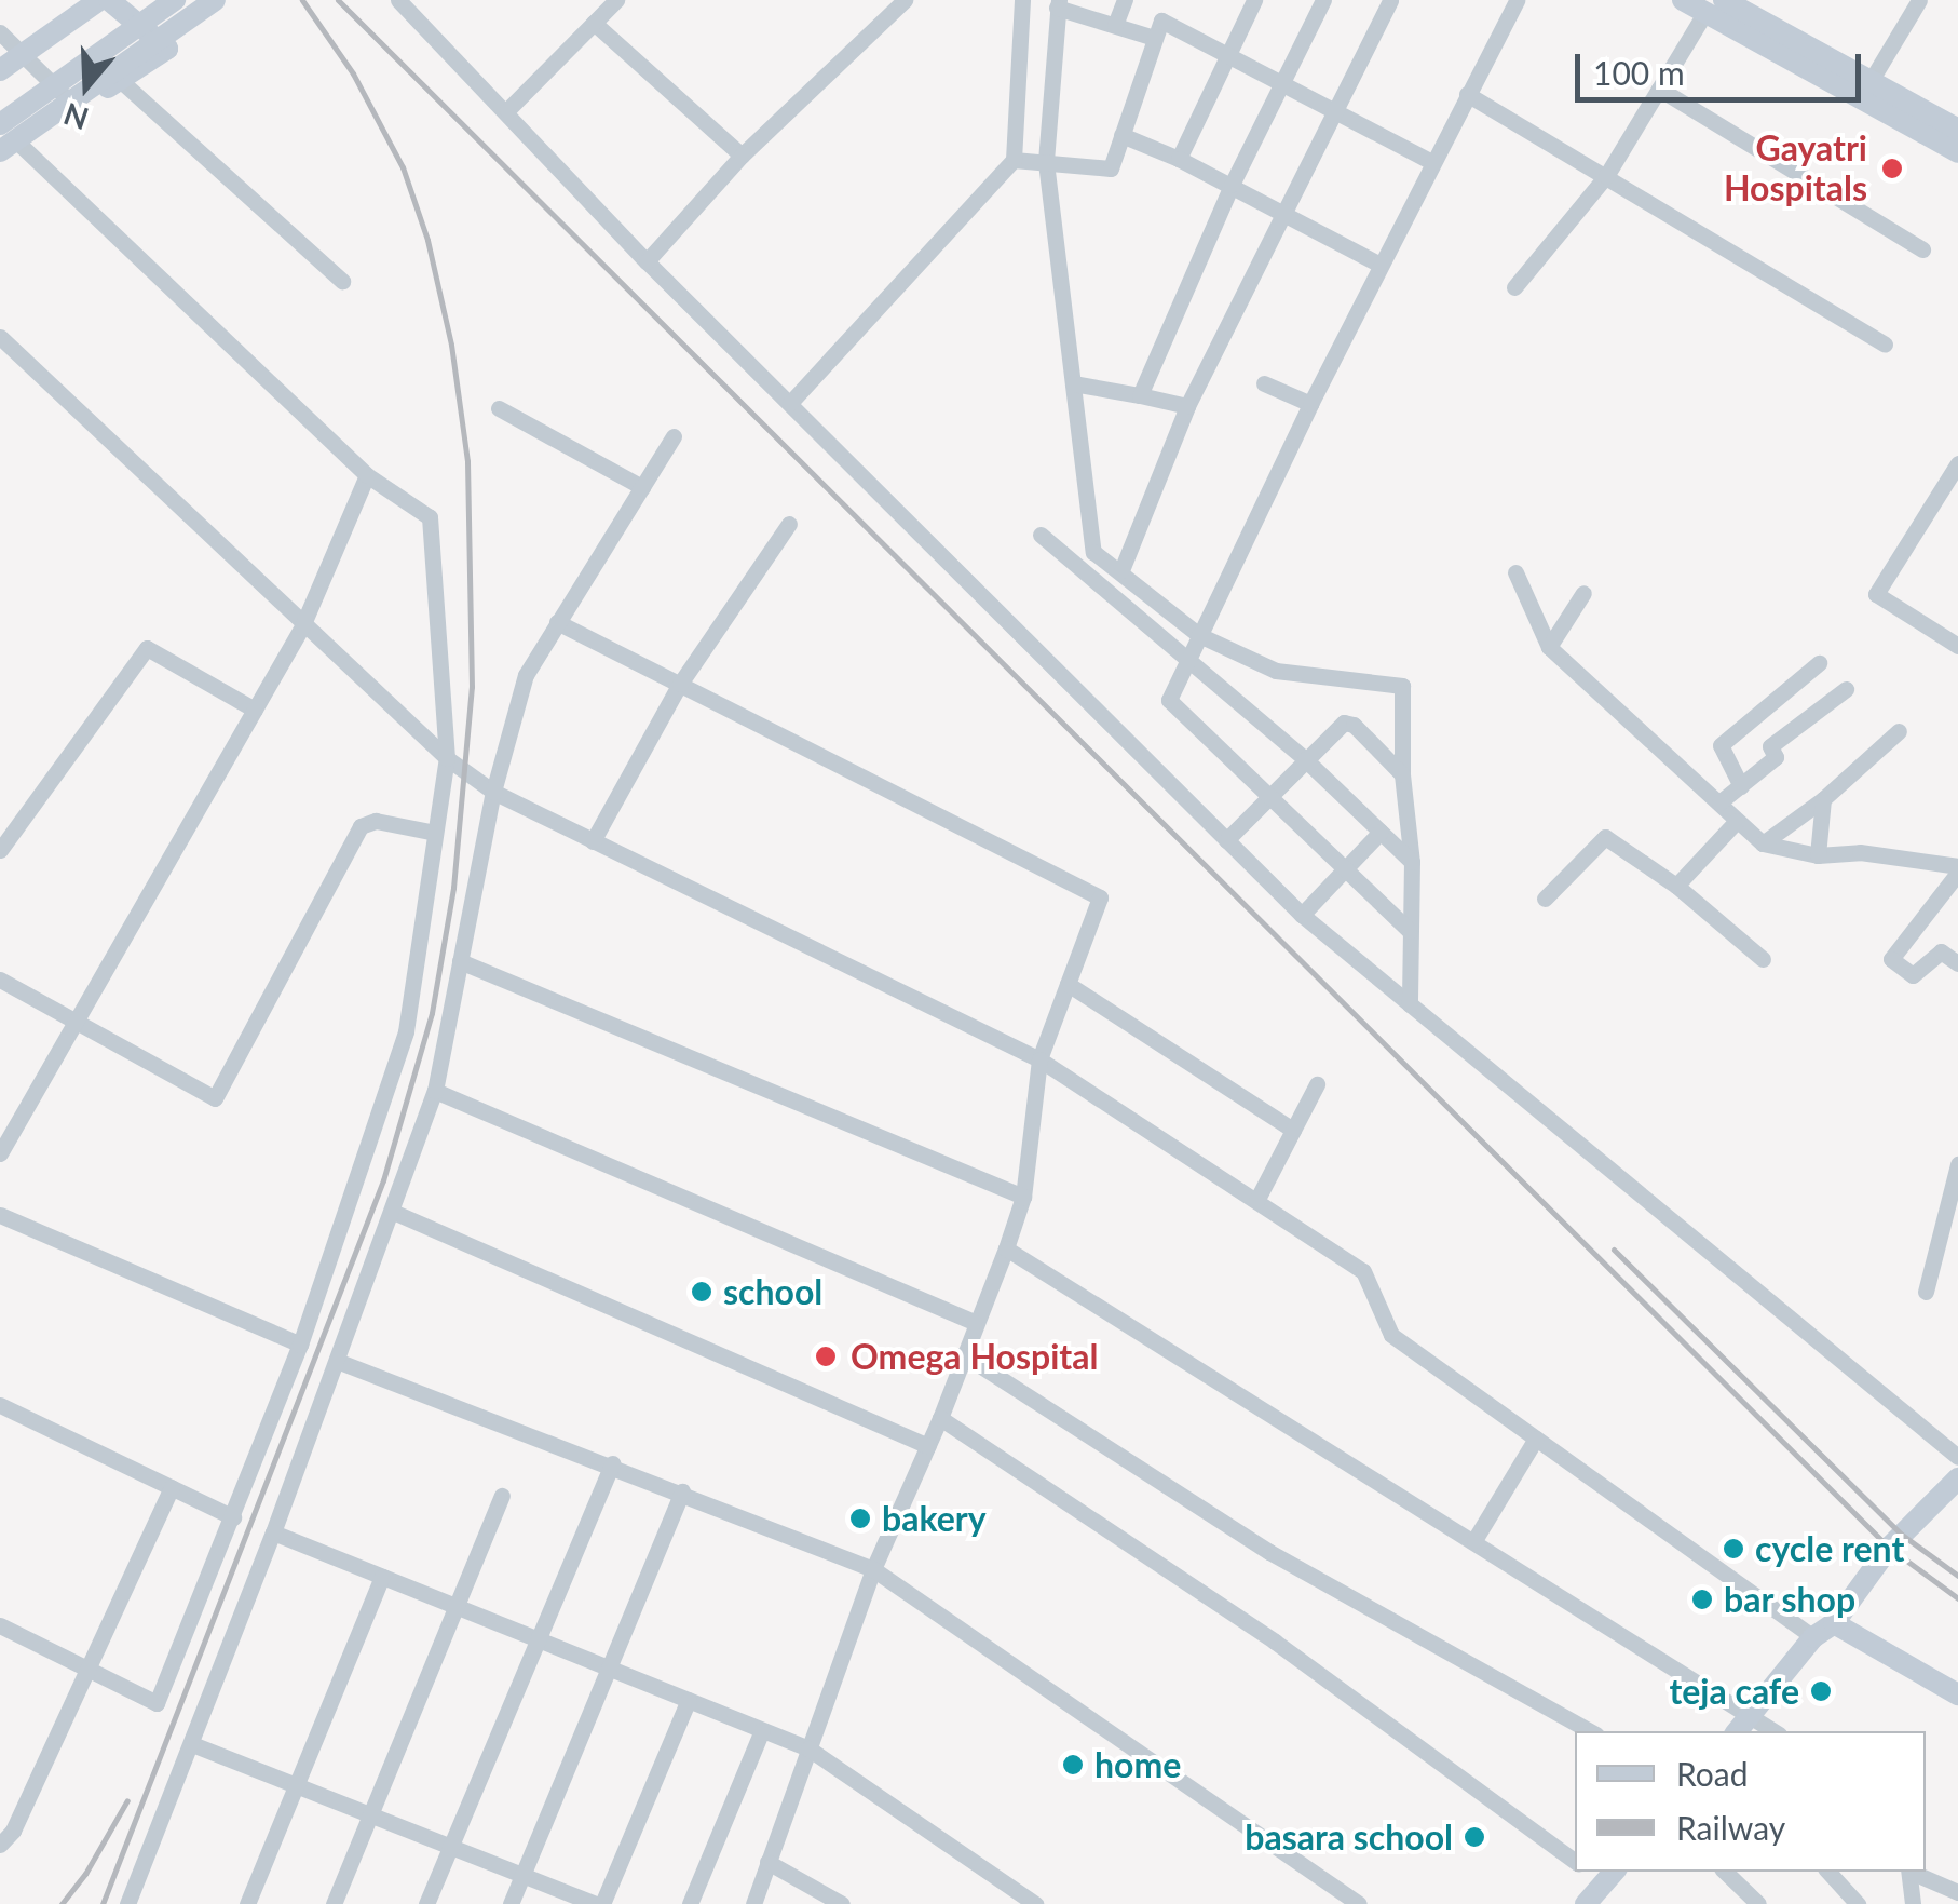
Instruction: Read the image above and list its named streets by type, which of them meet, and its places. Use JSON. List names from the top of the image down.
{
  "places": [
    "Gayatri Hospitals",
    "school",
    "Omega Hospital",
    "bakery",
    "cycle rent",
    "bar shop",
    "teja cafe",
    "home",
    "basara school"
  ],
  "legend": ["Road", "Railway"],
  "scale_bar": "100 m",
  "north": "bottom"
}
